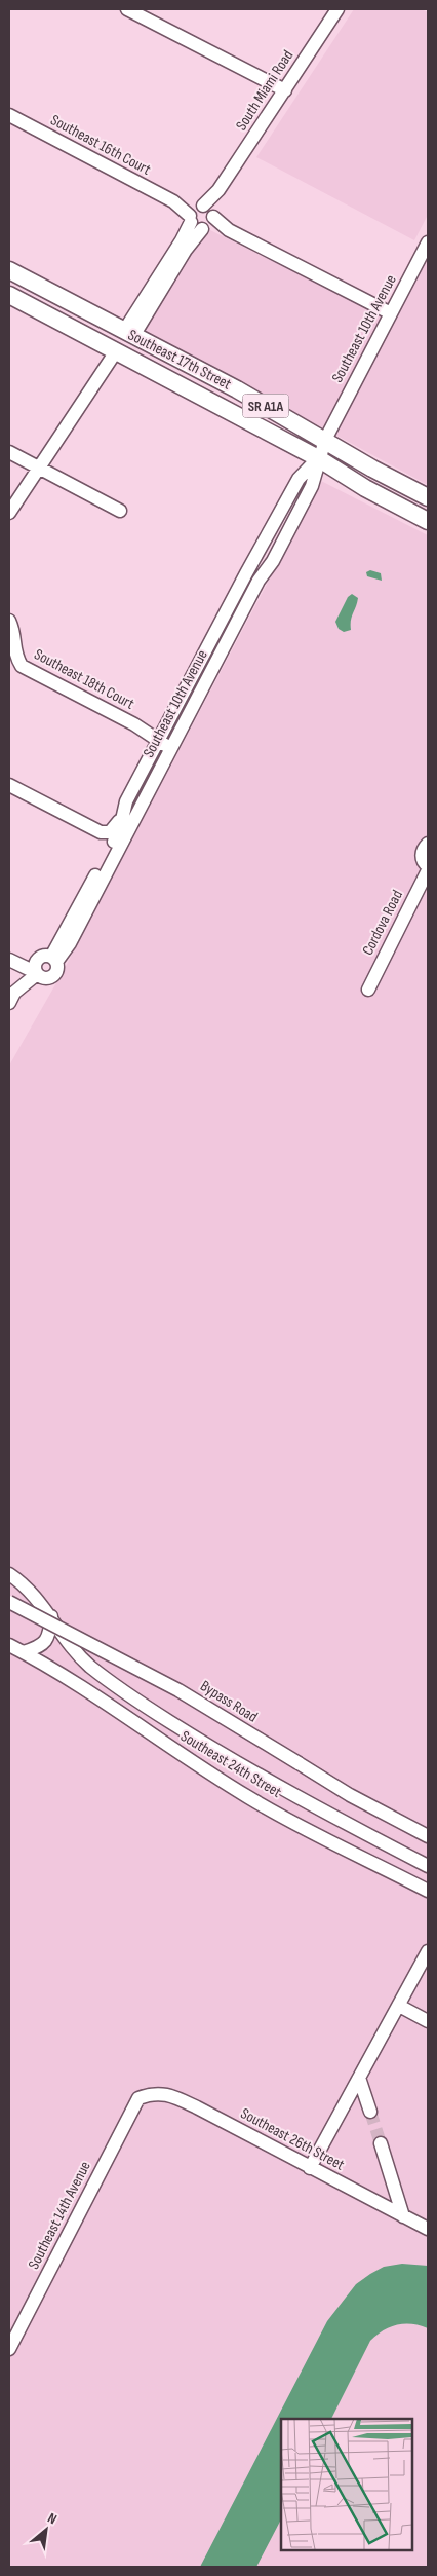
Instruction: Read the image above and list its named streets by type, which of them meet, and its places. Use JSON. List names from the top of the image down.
{
  "streets": {
    "main road": ["Southeast 17th Street", "SR A1A"],
    "street": [
      "South Miami Road",
      "Southeast 16th Court",
      "Southeast 10th Avenue",
      "Southeast 18th Court",
      "Cordova Road",
      "Bypass Road",
      "Southeast 24th Street",
      "Southeast 26th Street",
      "Southeast 14th Avenue"
    ]
  },
  "crossings": [
    ["South Miami Road", "Southeast 16th Court"],
    ["South Miami Road", "Southeast 17th Street"],
    ["Southeast 16th Court", "Southeast 10th Avenue"],
    ["Southeast 10th Avenue", "Southeast 17th Street"],
    ["Southeast 10th Avenue", "Southeast 18th Court"],
    ["Southeast 26th Street", "Southeast 14th Avenue"]
  ],
  "north": "top right"
}
